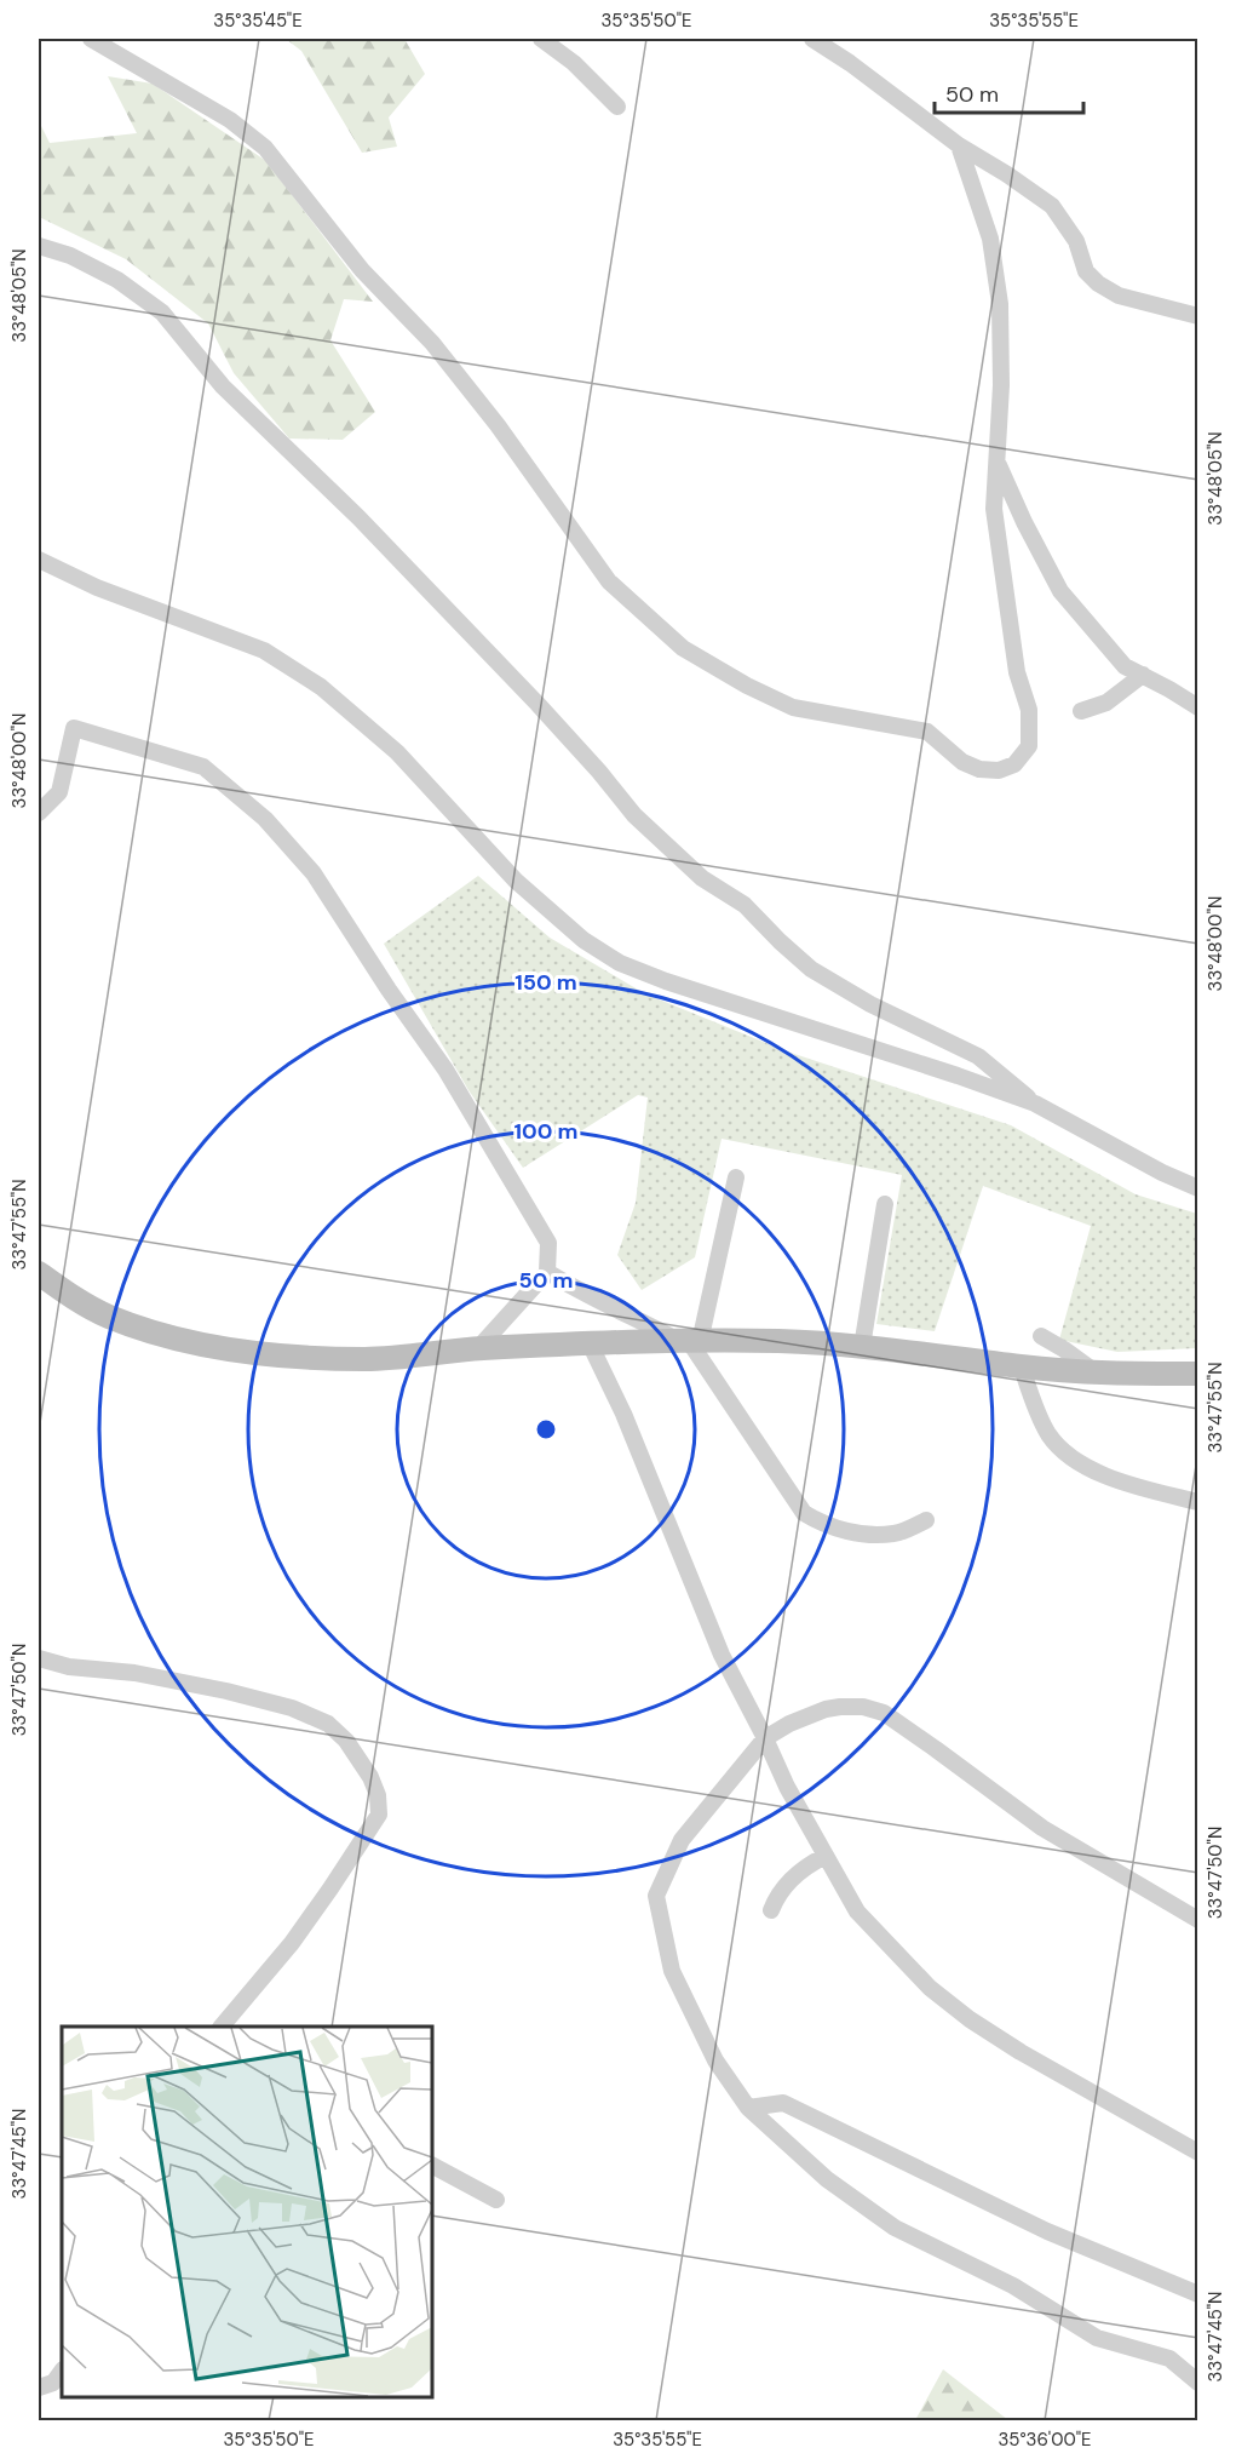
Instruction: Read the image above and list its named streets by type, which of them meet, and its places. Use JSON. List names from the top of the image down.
{
  "scale_bar": "50 m",
  "coordinates": [
    "35°35'45\"E",
    "35°35'50\"E",
    "35°35'55\"E",
    "33°48'05\"N",
    "33°48'00\"N",
    "33°47'55\"N",
    "33°47'50\"N",
    "33°47'45\"N",
    "35°36'00\"E"
  ],
  "rings": ["150 m", "100 m", "50 m"]
}
